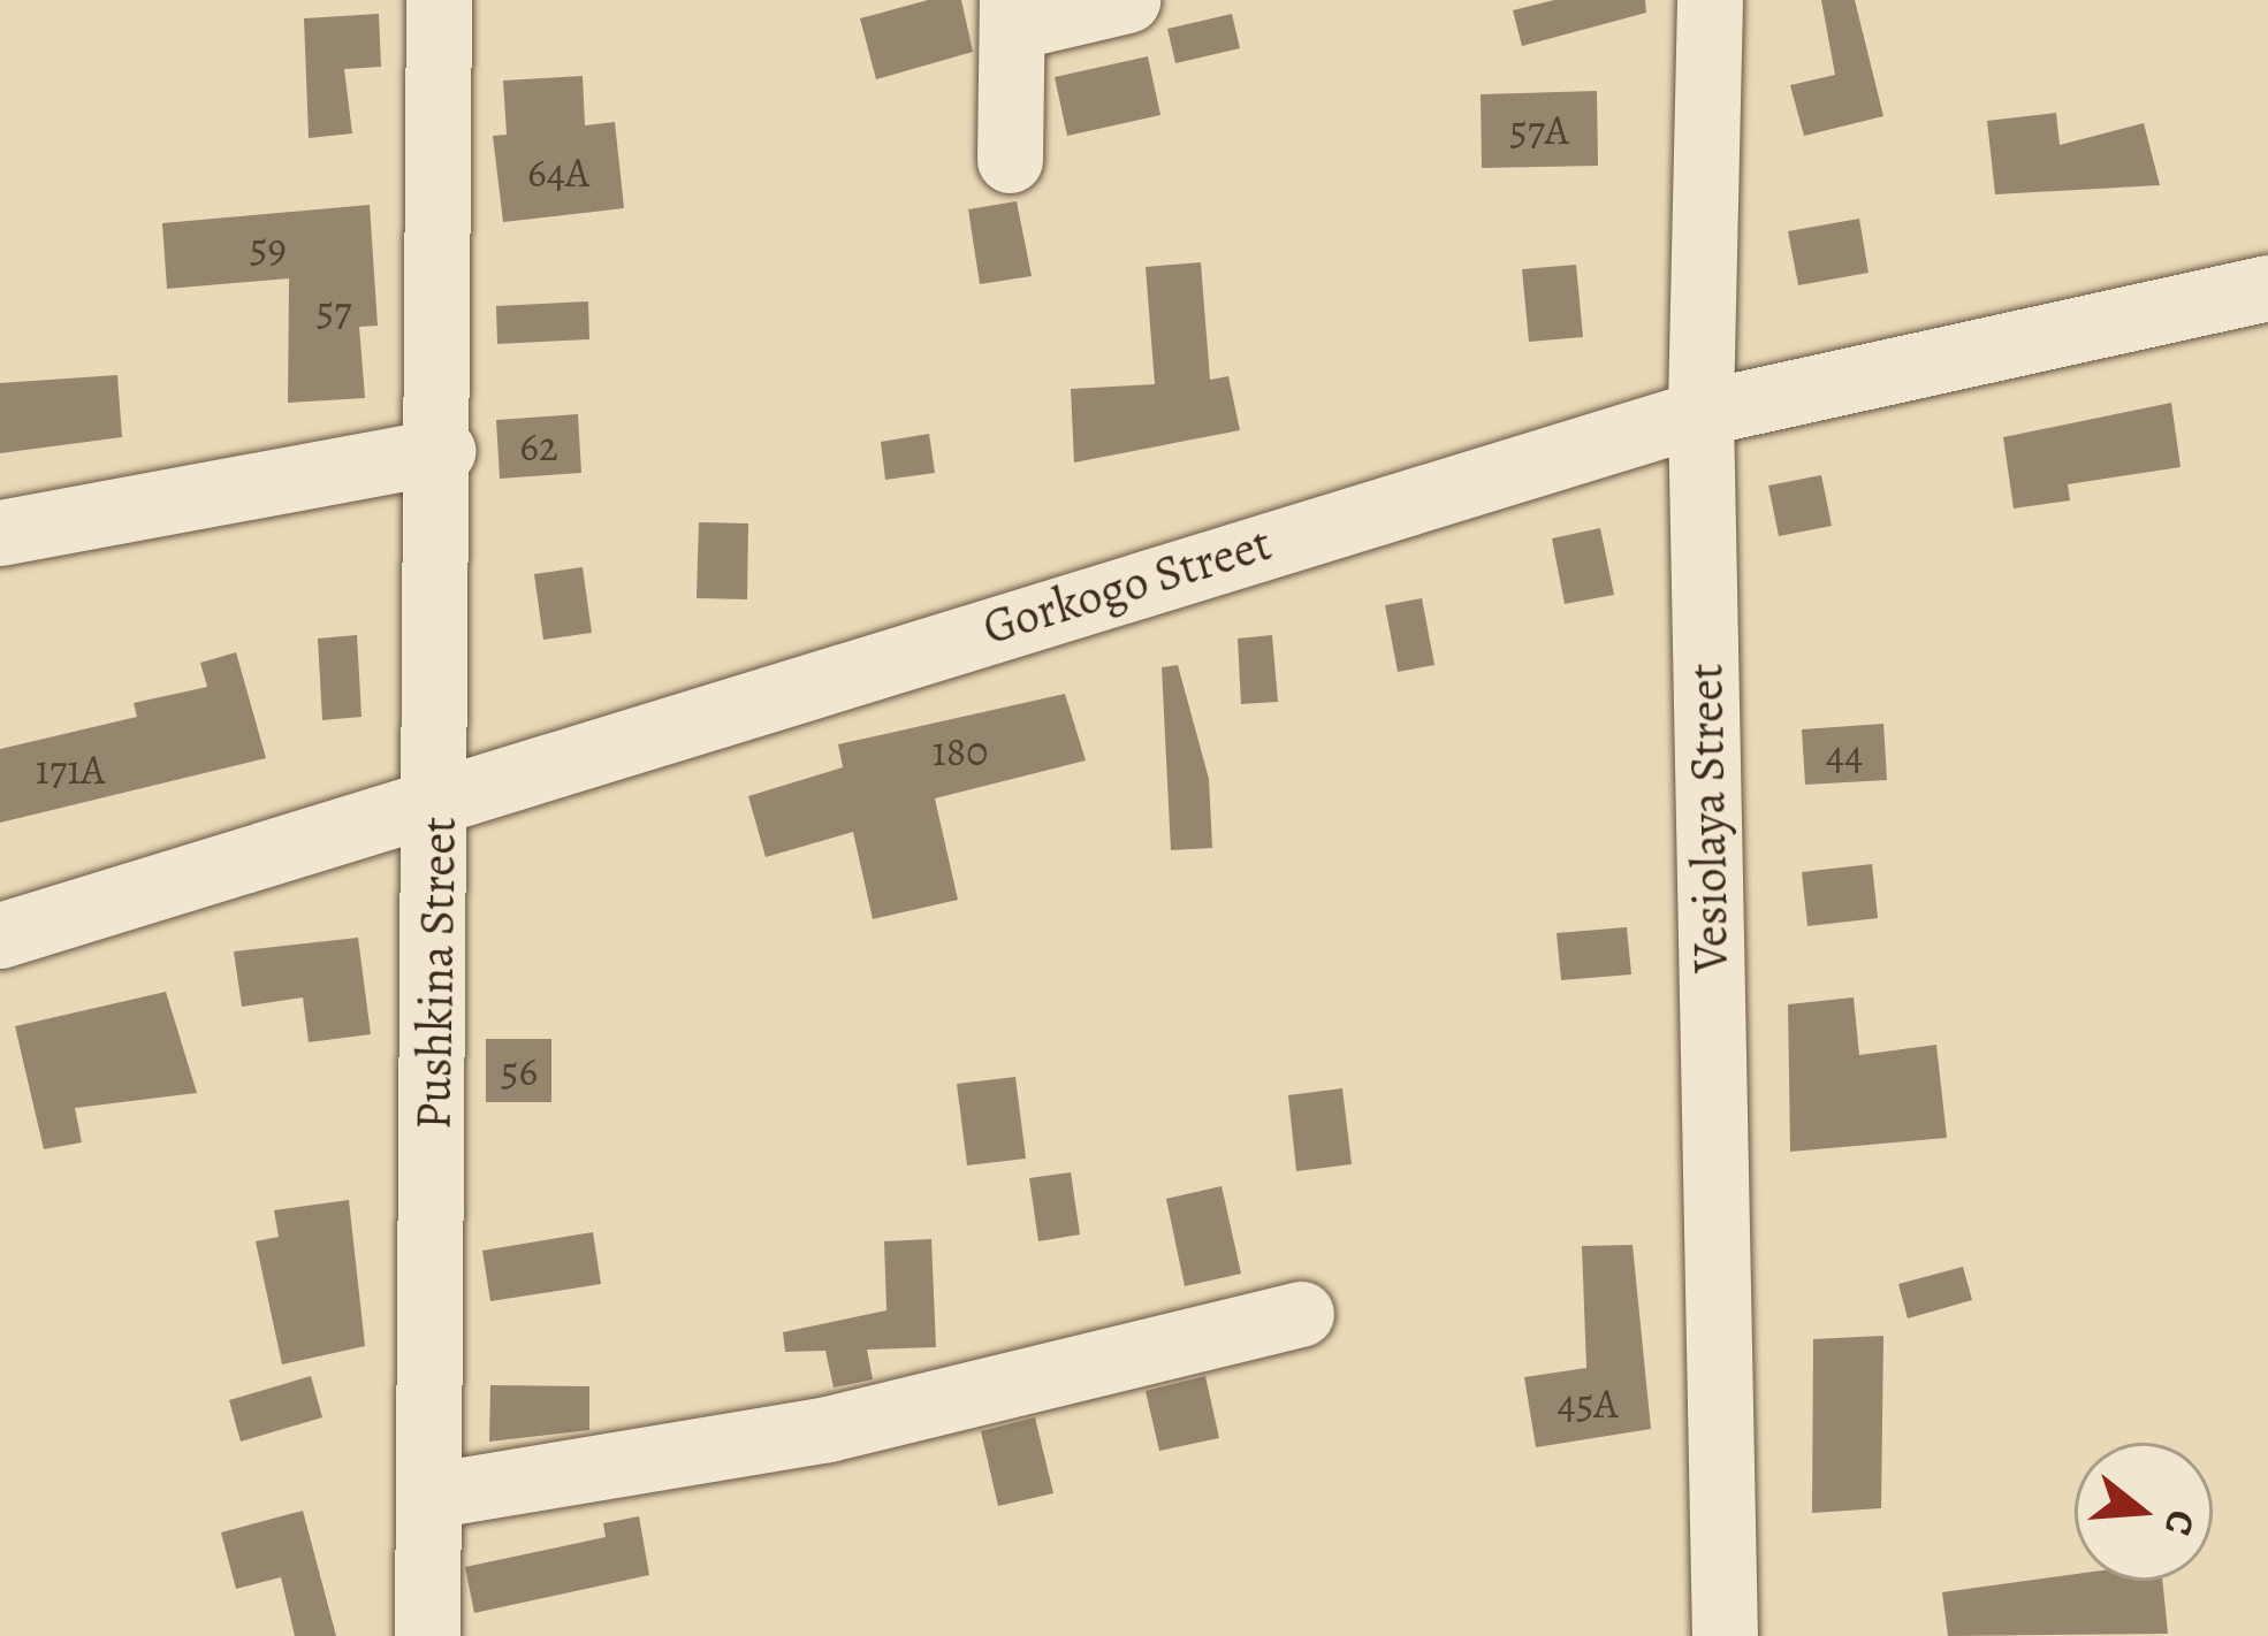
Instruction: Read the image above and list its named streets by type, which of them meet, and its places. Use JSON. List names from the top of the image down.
{
  "streets": {
    "street": ["Gorkogo Street", "Vesiolaya Street", "Pushkina Street"]
  },
  "crossings": [
    ["Gorkogo Street", "Vesiolaya Street"],
    ["Gorkogo Street", "Pushkina Street"]
  ],
  "house_numbers": [
    "57А",
    "64А",
    "59",
    "57",
    "62",
    "180",
    "44",
    "171А",
    "56",
    "45А"
  ],
  "north": "right"
}
